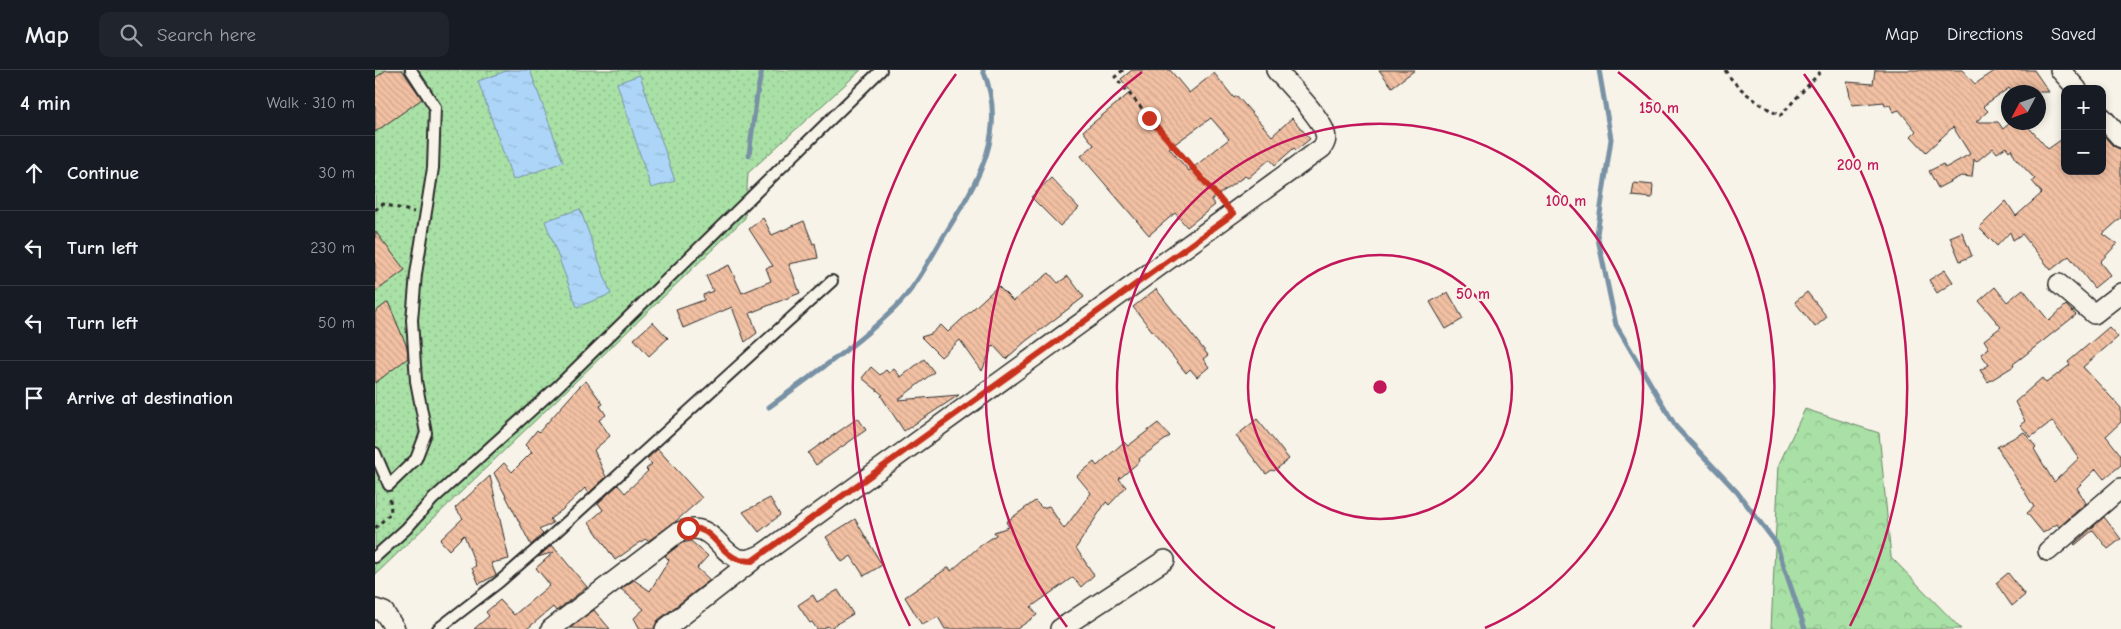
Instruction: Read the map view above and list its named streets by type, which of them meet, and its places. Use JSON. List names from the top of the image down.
{
  "north": "bottom left",
  "page": {
    "header": "Map",
    "search": "Search here",
    "nav": ["Map", "Directions", "Saved"],
    "heading": ["4 min", "Walk · 310 m"],
    "map_buttons": ["+", "−"],
    "list": [
      ["Continue", "30 m"],
      ["Turn left", "230 m"],
      ["Turn left", "50 m"],
      "Arrive at destination"
    ]
  },
  "rings": [
    "150 m",
    "200 m",
    "100 m",
    "50 m"
  ]
}
